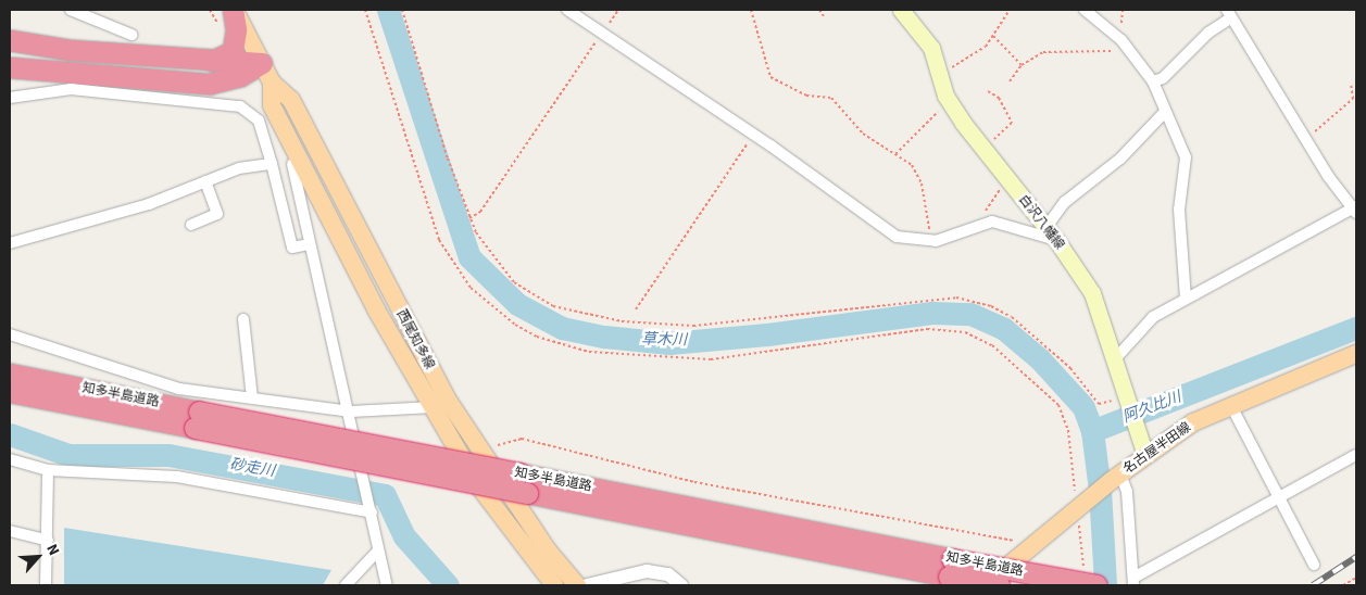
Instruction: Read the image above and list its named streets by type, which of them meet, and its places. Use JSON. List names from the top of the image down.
{
  "streets": {
    "highway": ["知多半島道路"],
    "main road": ["白沢八幡線", "西尾知多線", "名古屋半田線"]
  },
  "crossings": [
    ["白沢八幡線", "名古屋半田線"]
  ],
  "water": ["草木川", "阿久比川", "砂走川"],
  "north": "top right"
}
